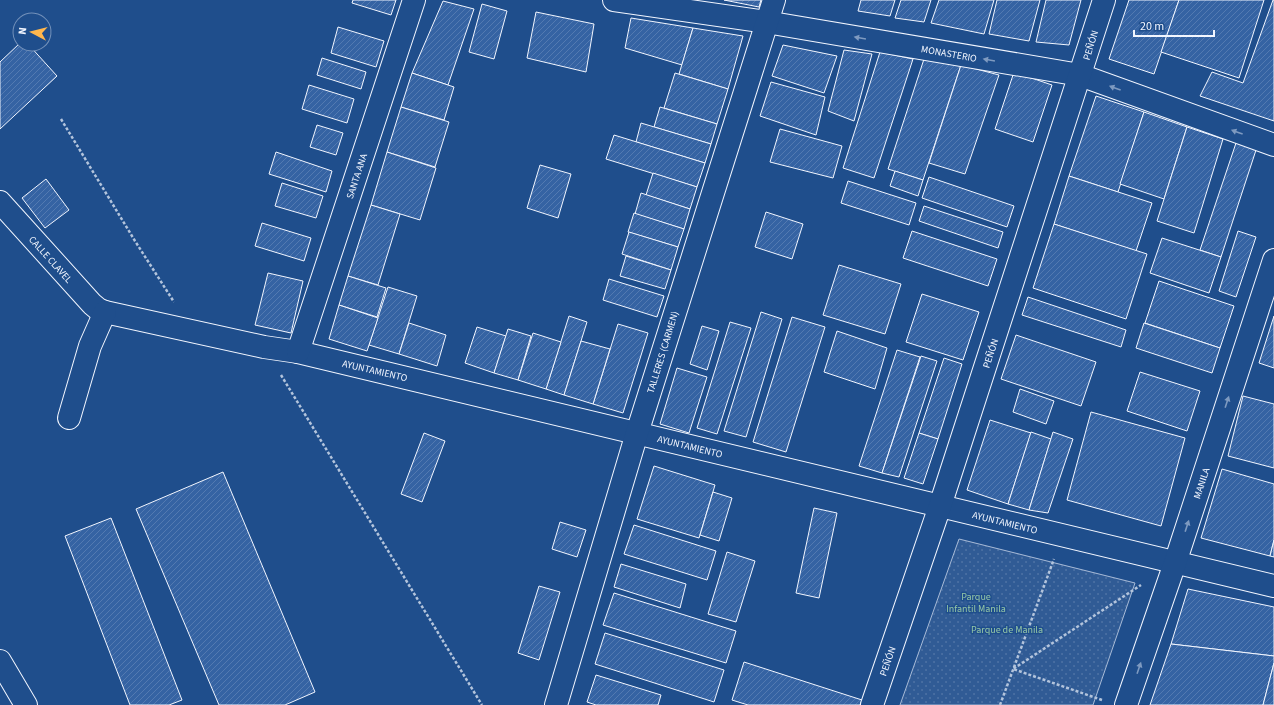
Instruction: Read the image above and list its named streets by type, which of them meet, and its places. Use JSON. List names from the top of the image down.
{
  "streets": {
    "street": [
      "PEÑÓN",
      "MONASTERIO",
      "SANTA ANA",
      "CALLE CLAVEL",
      "TALLERES (CARMEN)",
      "AYUNTAMIENTO",
      "MANILA"
    ]
  },
  "crossings": [
    ["PEÑÓN", "MONASTERIO"],
    ["PEÑÓN", "AYUNTAMIENTO"],
    ["MONASTERIO", "TALLERES (CARMEN)"],
    ["SANTA ANA", "AYUNTAMIENTO"],
    ["CALLE CLAVEL", "AYUNTAMIENTO"],
    ["TALLERES (CARMEN)", "AYUNTAMIENTO"],
    ["AYUNTAMIENTO", "MANILA"]
  ],
  "one_way": ["MONASTERIO", "MANILA"],
  "parks": ["Parque Infantil Manila", "Parque de Manila"],
  "scale_bar": "20 m",
  "north": "left"
}
